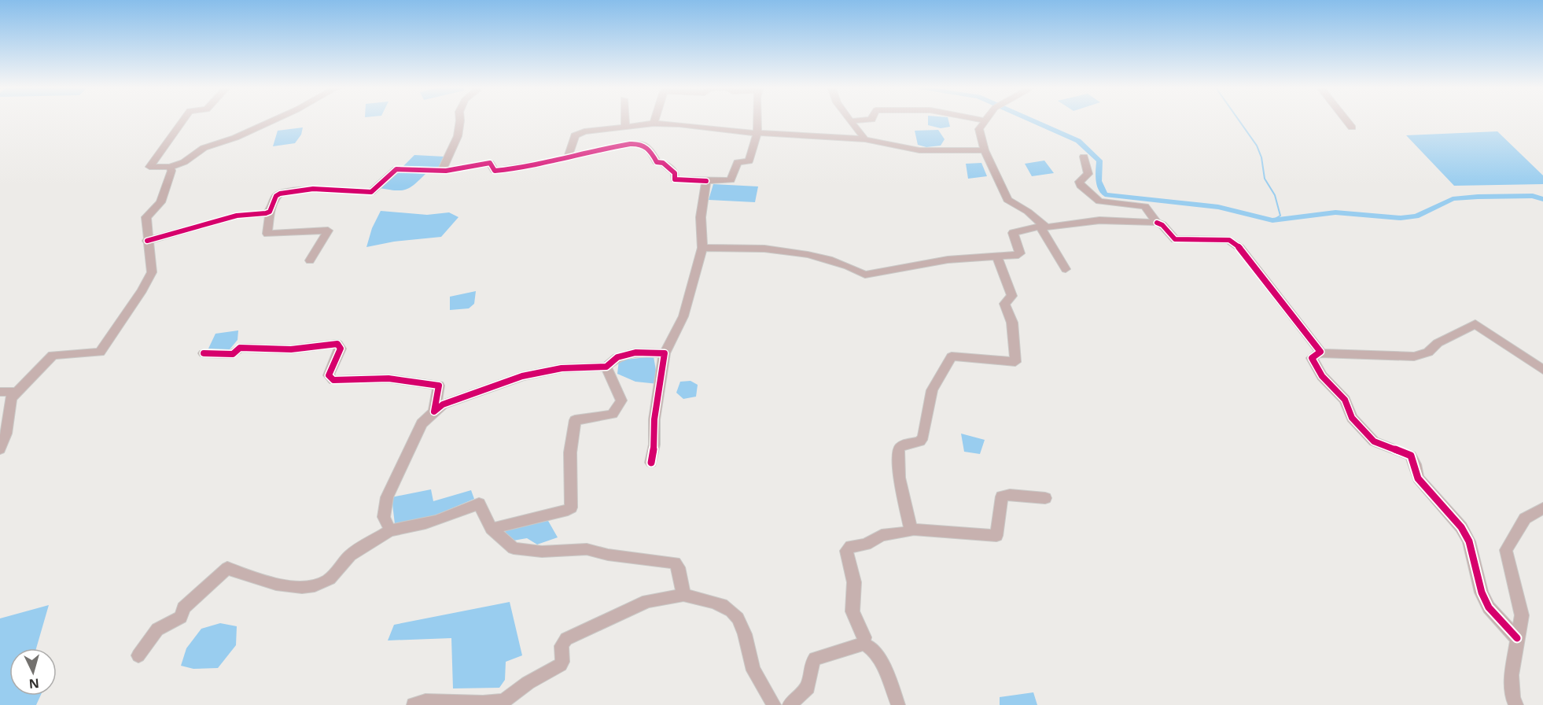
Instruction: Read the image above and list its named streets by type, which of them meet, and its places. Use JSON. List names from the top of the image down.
{
  "north": "bottom"
}
